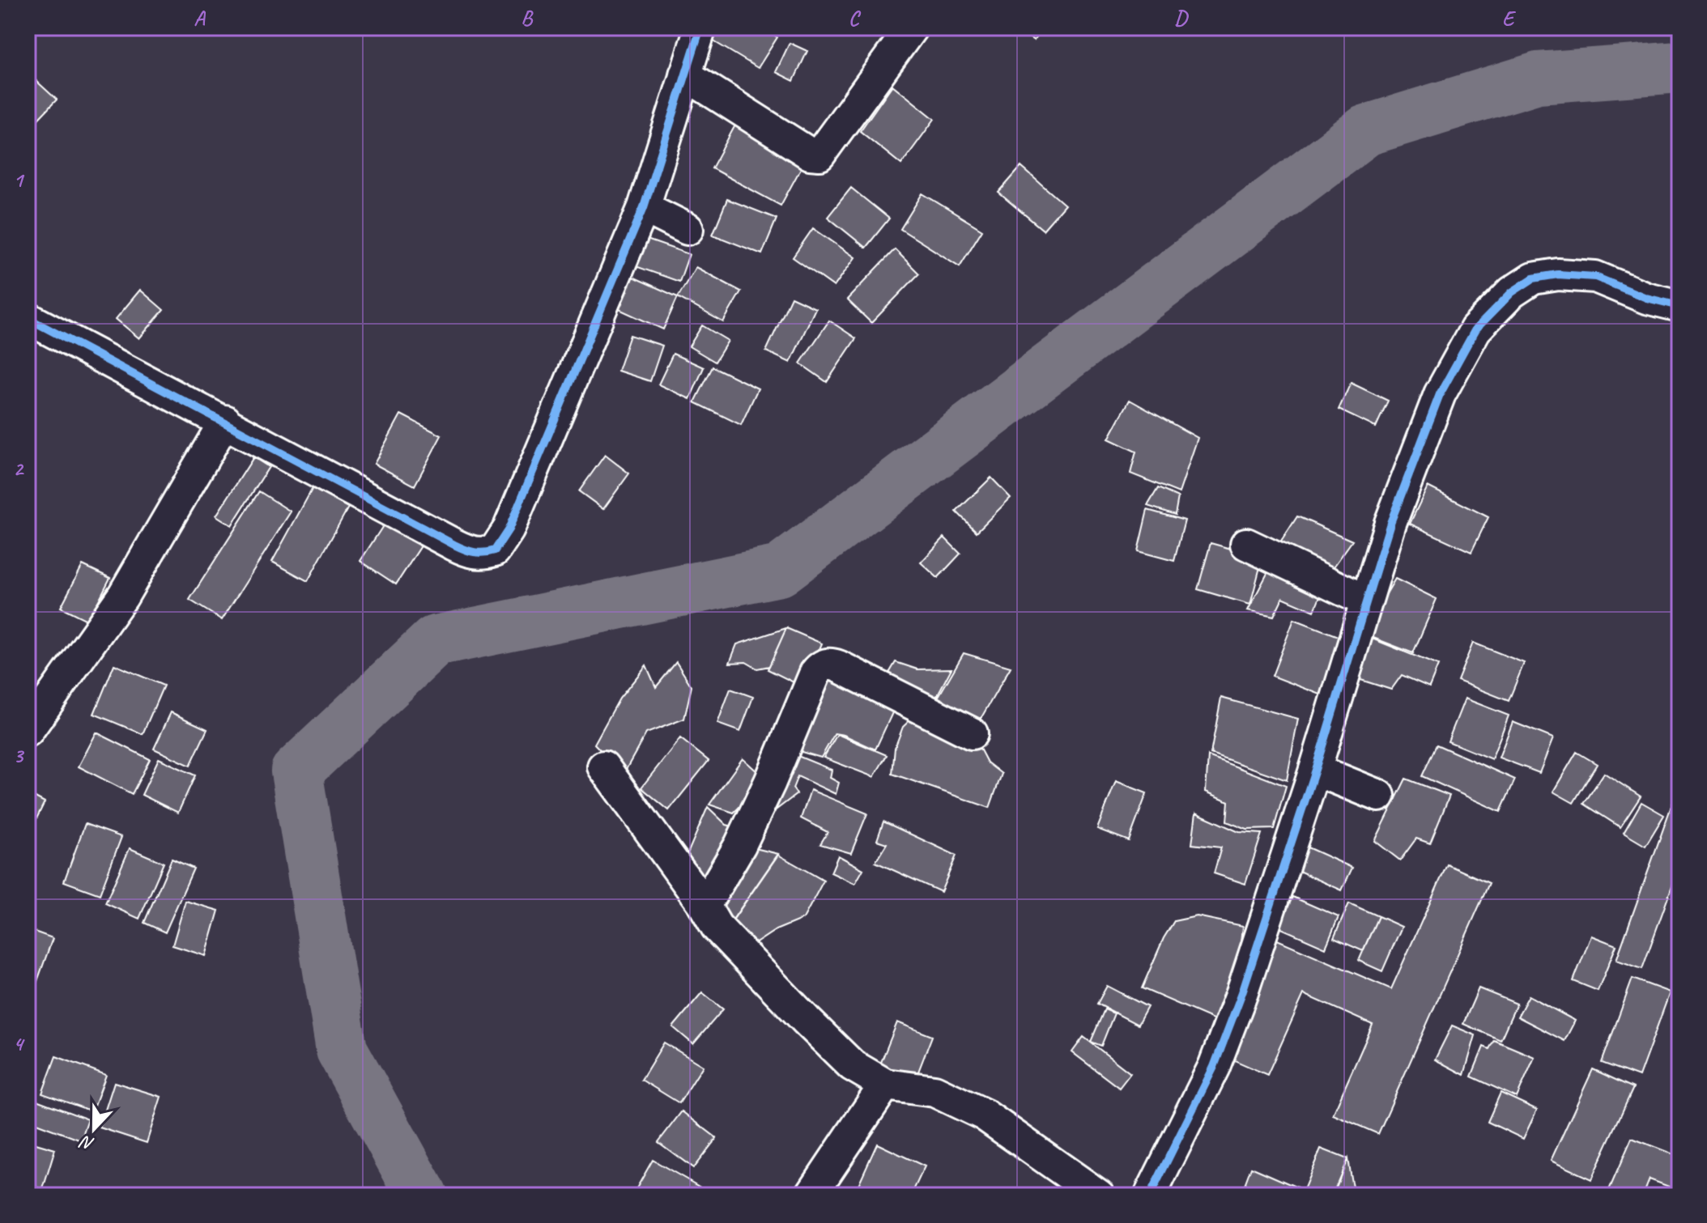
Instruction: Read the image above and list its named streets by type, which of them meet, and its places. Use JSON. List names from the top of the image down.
{
  "north": "bottom",
  "grid": {
    "columns": [
      "A",
      "B",
      "C",
      "D",
      "E"
    ],
    "rows": [
      "1",
      "2",
      "3",
      "4"
    ]
  }
}
